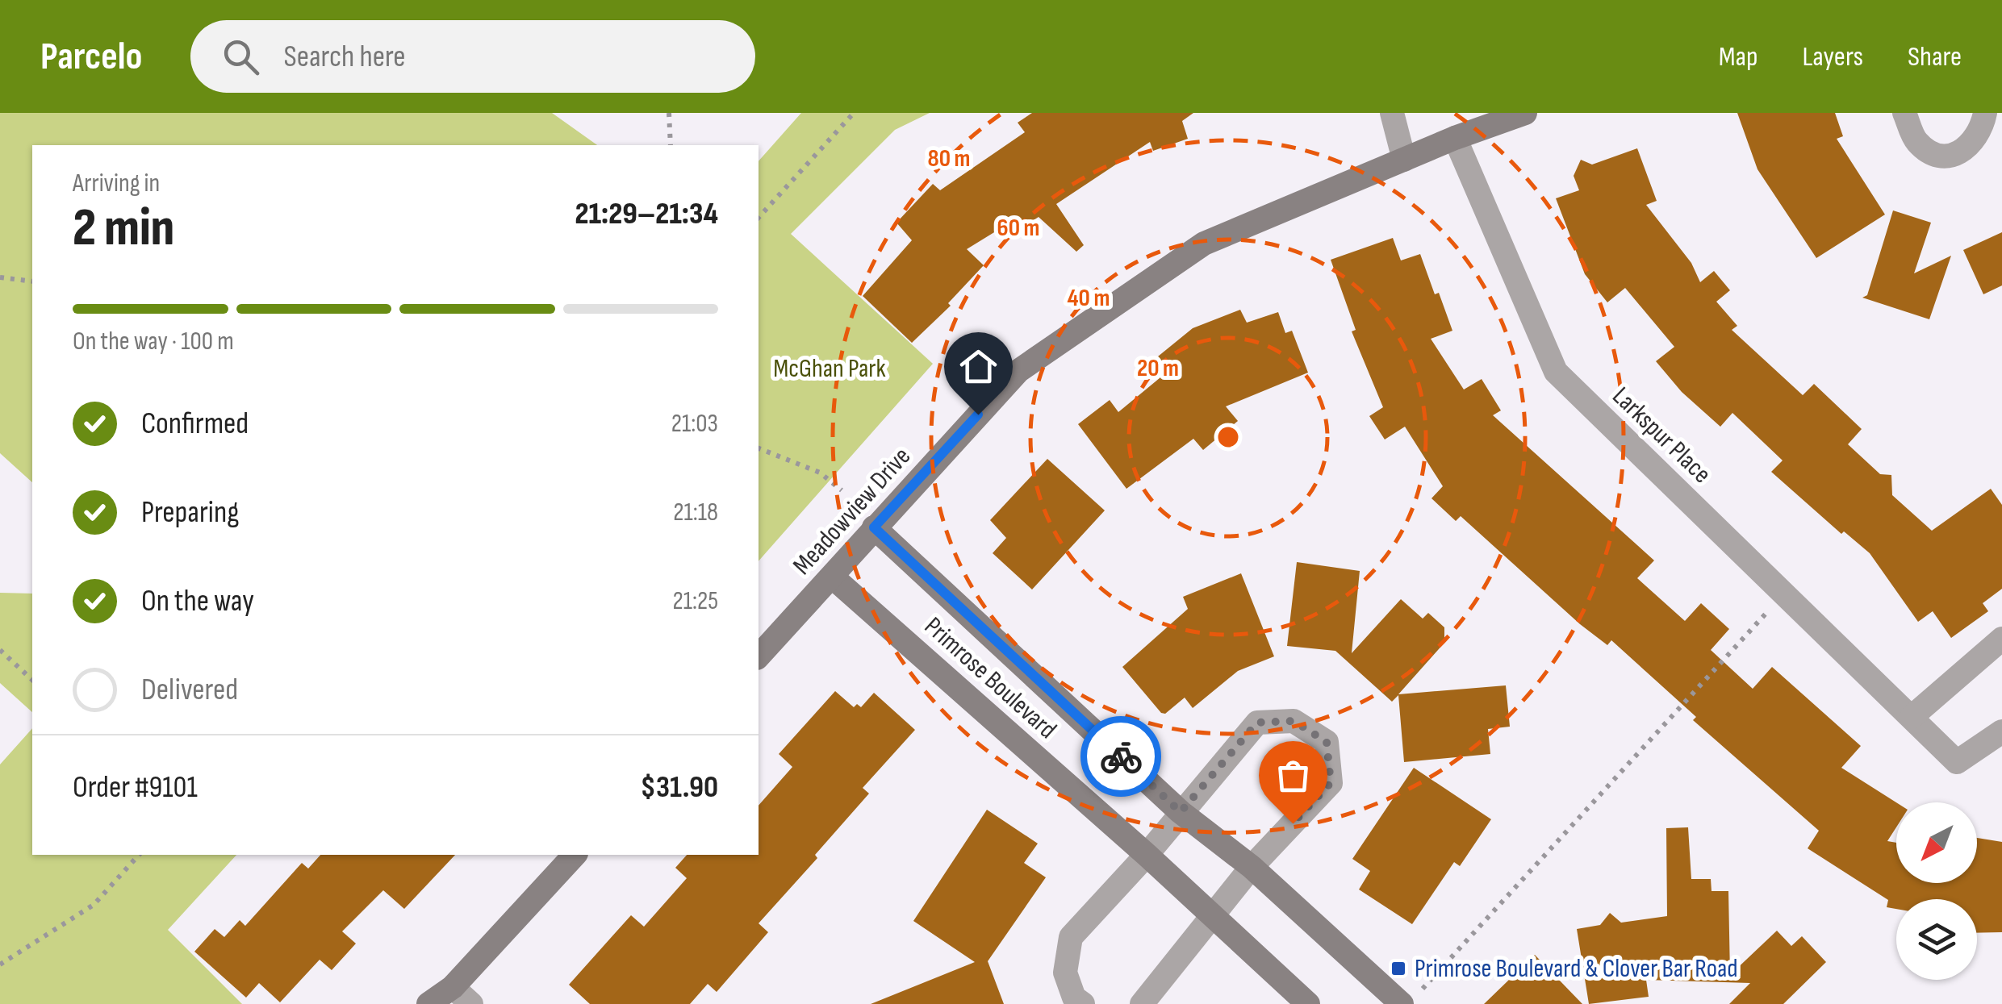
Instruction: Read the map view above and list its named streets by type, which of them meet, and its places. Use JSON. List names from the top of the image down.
{
  "streets": {
    "street": ["Larkspur Place", "Meadowview Drive", "Primrose Boulevard"]
  },
  "crossings": [
    ["Larkspur Place", "Meadowview Drive"],
    ["Meadowview Drive", "Primrose Boulevard"]
  ],
  "parks": ["McGhan Park"],
  "places": {
    "transit": ["Primrose Boulevard & Clover Bar Road"]
  },
  "north": "bottom left",
  "page": {
    "header": "Parcelo",
    "search": "Search here",
    "nav": ["Map", "Layers", "Share"],
    "heading": ["2 min", "Arriving in", "21:29–21:34"],
    "panel": ["Order #9101", "$31.90"],
    "bar": "On the way · 100 m",
    "list": [
      ["Confirmed", "21:03"],
      ["Preparing", "21:18"],
      ["On the way", "21:25"],
      "Delivered"
    ]
  },
  "rings": [
    "80 m",
    "60 m",
    "40 m",
    "20 m"
  ]
}
